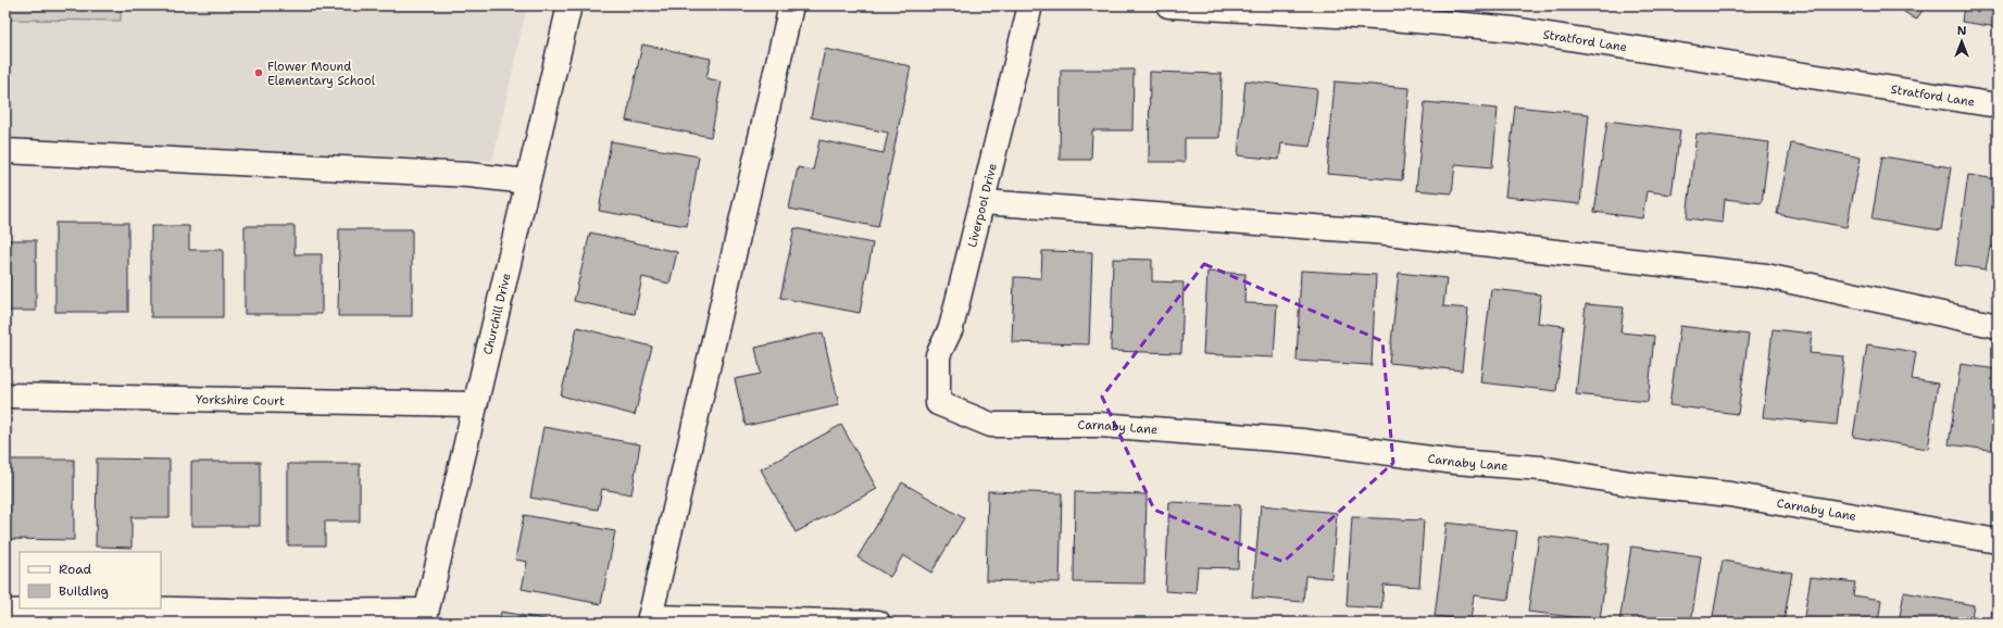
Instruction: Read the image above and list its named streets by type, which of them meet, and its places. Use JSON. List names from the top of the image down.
{
  "streets": {
    "street": [
      "Stratford Lane",
      "Liverpool Drive",
      "Churchill Drive",
      "Yorkshire Court",
      "Carnaby Lane"
    ]
  },
  "crossings": [
    ["Liverpool Drive", "Carnaby Lane"],
    ["Churchill Drive", "Yorkshire Court"]
  ],
  "places": ["Flower Mound Elementary School"],
  "legend": ["Road", "Building"],
  "north": "top"
}
